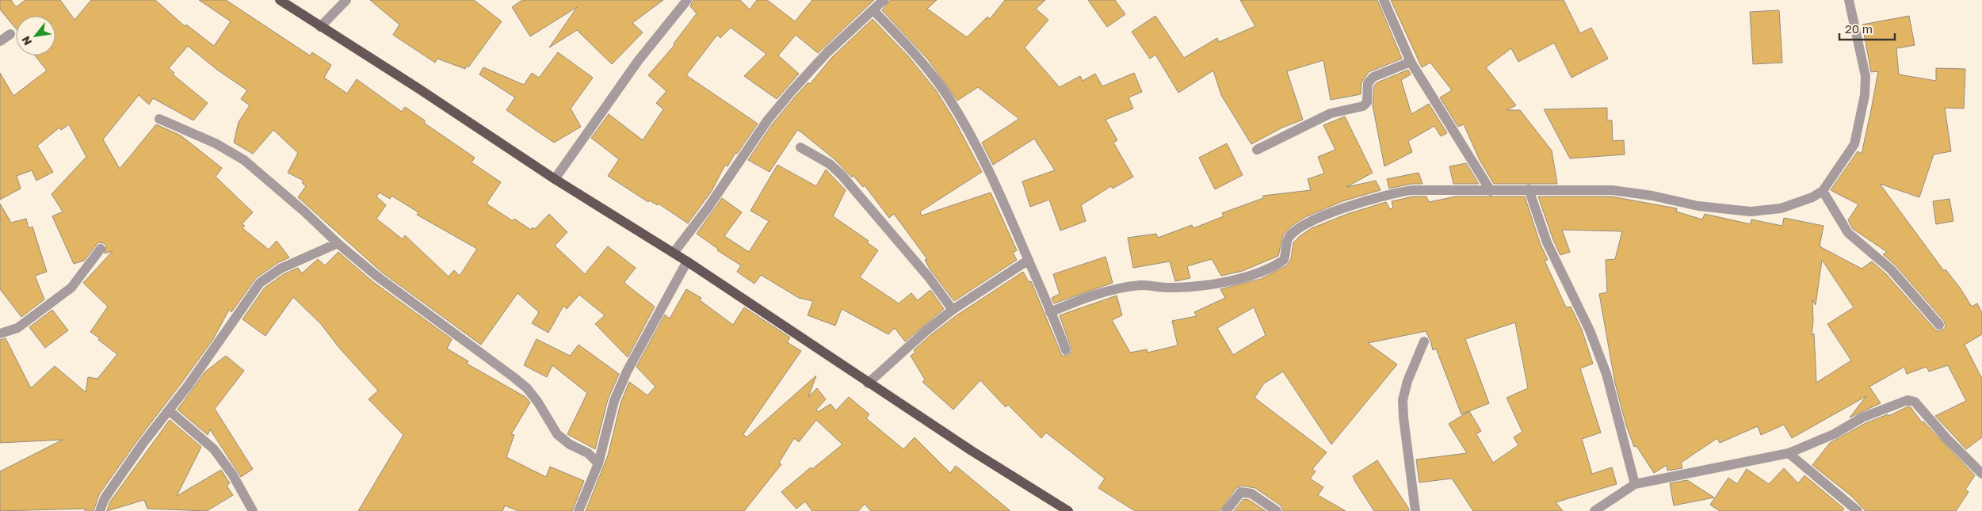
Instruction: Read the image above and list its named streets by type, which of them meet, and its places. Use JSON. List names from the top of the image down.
{
  "scale_bar": "20 m",
  "north": "bottom left"
}
